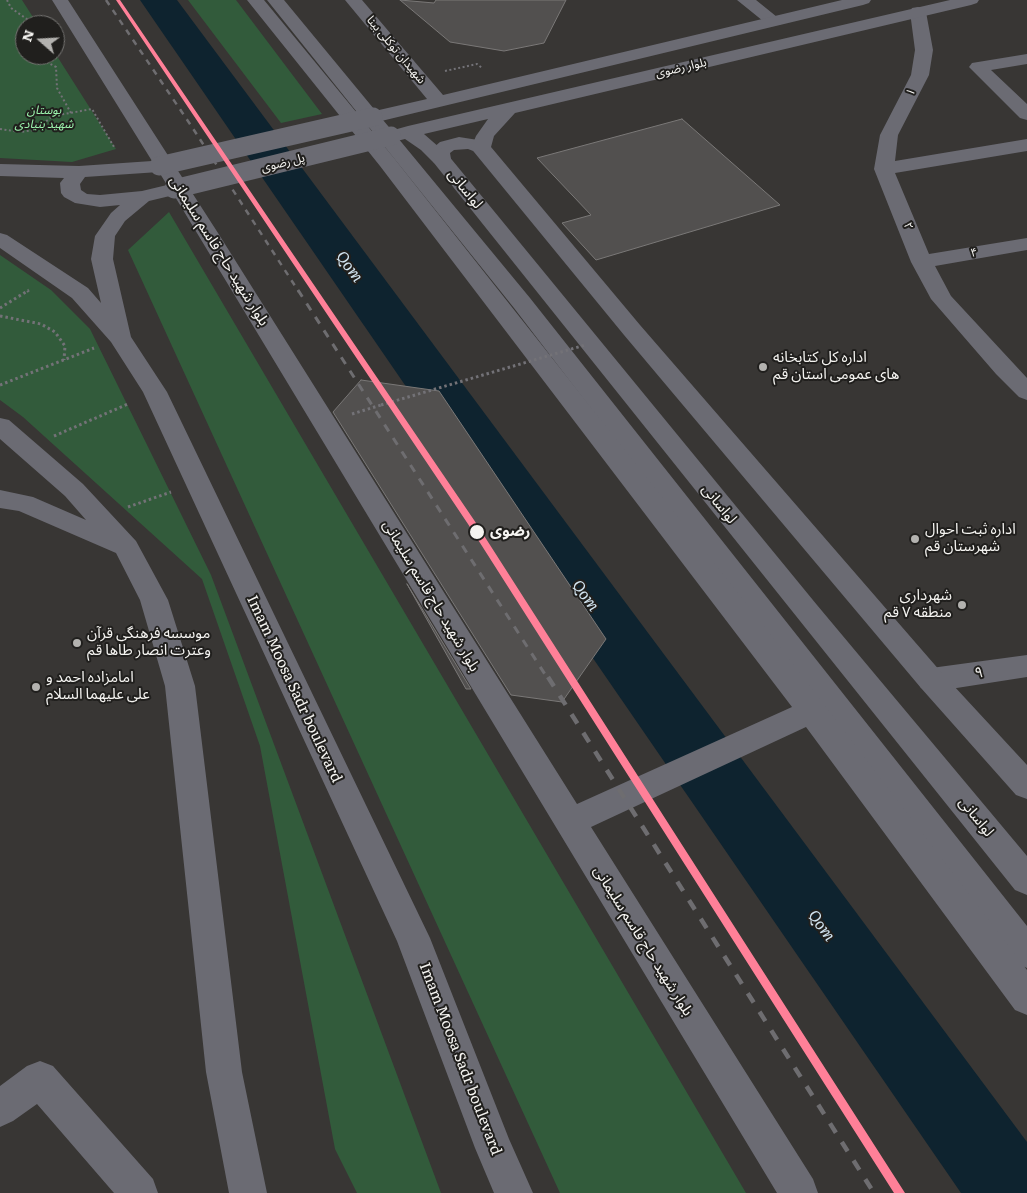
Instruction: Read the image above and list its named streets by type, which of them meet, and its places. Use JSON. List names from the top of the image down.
{
  "streets": {
    "main road": [
      "شهیدان توکلی بینا",
      "بلوار رضوی",
      "۱",
      "پل رضوی",
      "لواسانی",
      "۲",
      "بلوار شهید حاج قاسم سلیمانی",
      "۴",
      "۹",
      "Imam Moosa Sadr boulevard"
    ]
  },
  "crossings": [
    ["شهیدان توکلی بینا", "بلوار رضوی"],
    ["بلوار رضوی", "۱"],
    ["بلوار رضوی", "پل رضوی"],
    ["بلوار رضوی", "لواسانی"],
    ["۱", "۲"],
    ["پل رضوی", "لواسانی"],
    ["۲", "۴"]
  ],
  "water": ["Qom"],
  "parks": ["بوستان شهید بنیادی"],
  "places": [
    "اداره کل کتابخانه های عمومی استان قم",
    "رضوی",
    "اداره ثبت احوال شهرستان قم",
    "شهرداری منطقه ۷ قم",
    "موسسه فرهنگی قرآن وعترت انصار طاها قم",
    "امامزاده احمد و علی علیهما السلام"
  ],
  "north": "left"
}
